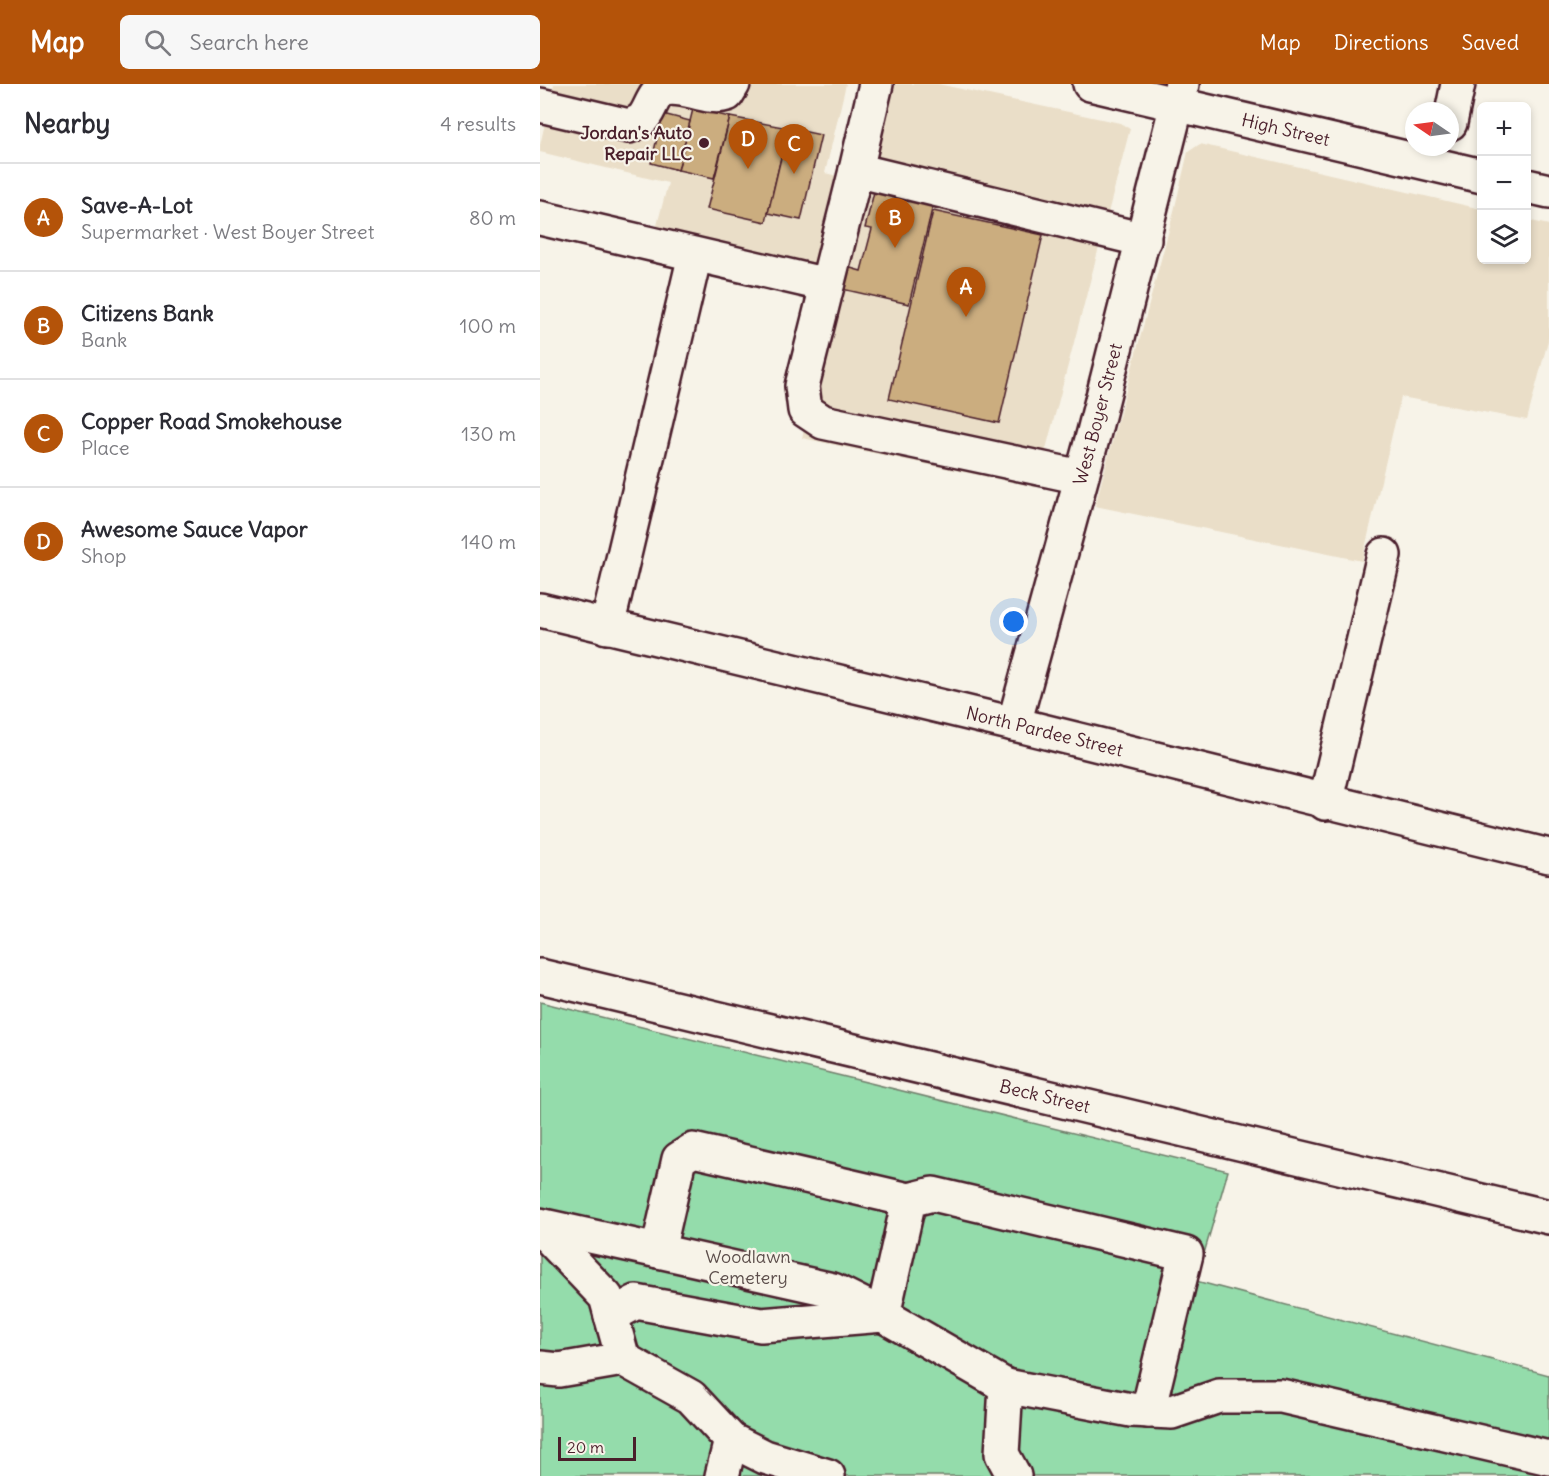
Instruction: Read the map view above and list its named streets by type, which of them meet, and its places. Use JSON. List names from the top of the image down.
{
  "streets": {
    "street": [
      "High Street",
      "West Boyer Street",
      "North Pardee Street",
      "Beck Street"
    ]
  },
  "crossings": [
    ["High Street", "West Boyer Street"],
    ["West Boyer Street", "North Pardee Street"]
  ],
  "parks": ["Woodlawn Cemetery"],
  "places": ["Jordan's Auto Repair LLC"],
  "scale_bar": "20 m",
  "north": "left",
  "page": {
    "header": "Map",
    "search": "Search here",
    "nav": ["Map", "Directions", "Saved"],
    "heading": ["Nearby", "4 results"],
    "map_buttons": ["+", "−"],
    "pins": [
      "D",
      "C",
      "B",
      "A"
    ],
    "list": [
      {
        "mark": "A",
        "name": "Save-A-Lot",
        "note": "Supermarket · West Boyer Street",
        "value": "80 m"
      },
      {
        "mark": "B",
        "name": "Citizens Bank",
        "note": "Bank",
        "value": "100 m"
      },
      {
        "mark": "C",
        "name": "Copper Road Smokehouse",
        "note": "Place",
        "value": "130 m"
      },
      {
        "mark": "D",
        "name": "Awesome Sauce Vapor",
        "note": "Shop",
        "value": "140 m"
      }
    ],
    "scale": "20 m"
  }
}
